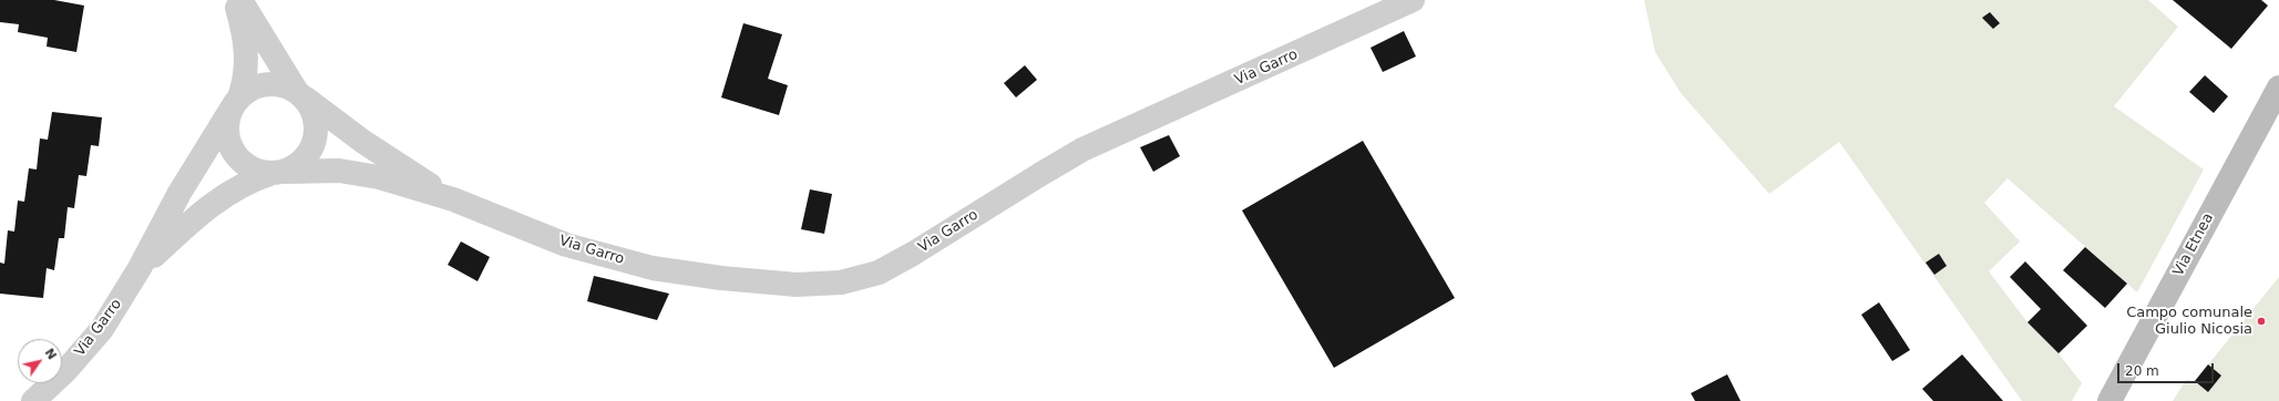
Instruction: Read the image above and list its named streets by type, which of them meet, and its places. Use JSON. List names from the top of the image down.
{
  "streets": {
    "main road": ["Via Etnea"],
    "street": ["Via Garro"]
  },
  "places": ["Campo comunale Giulio Nicosia"],
  "scale_bar": "20 m",
  "north": "top right"
}
